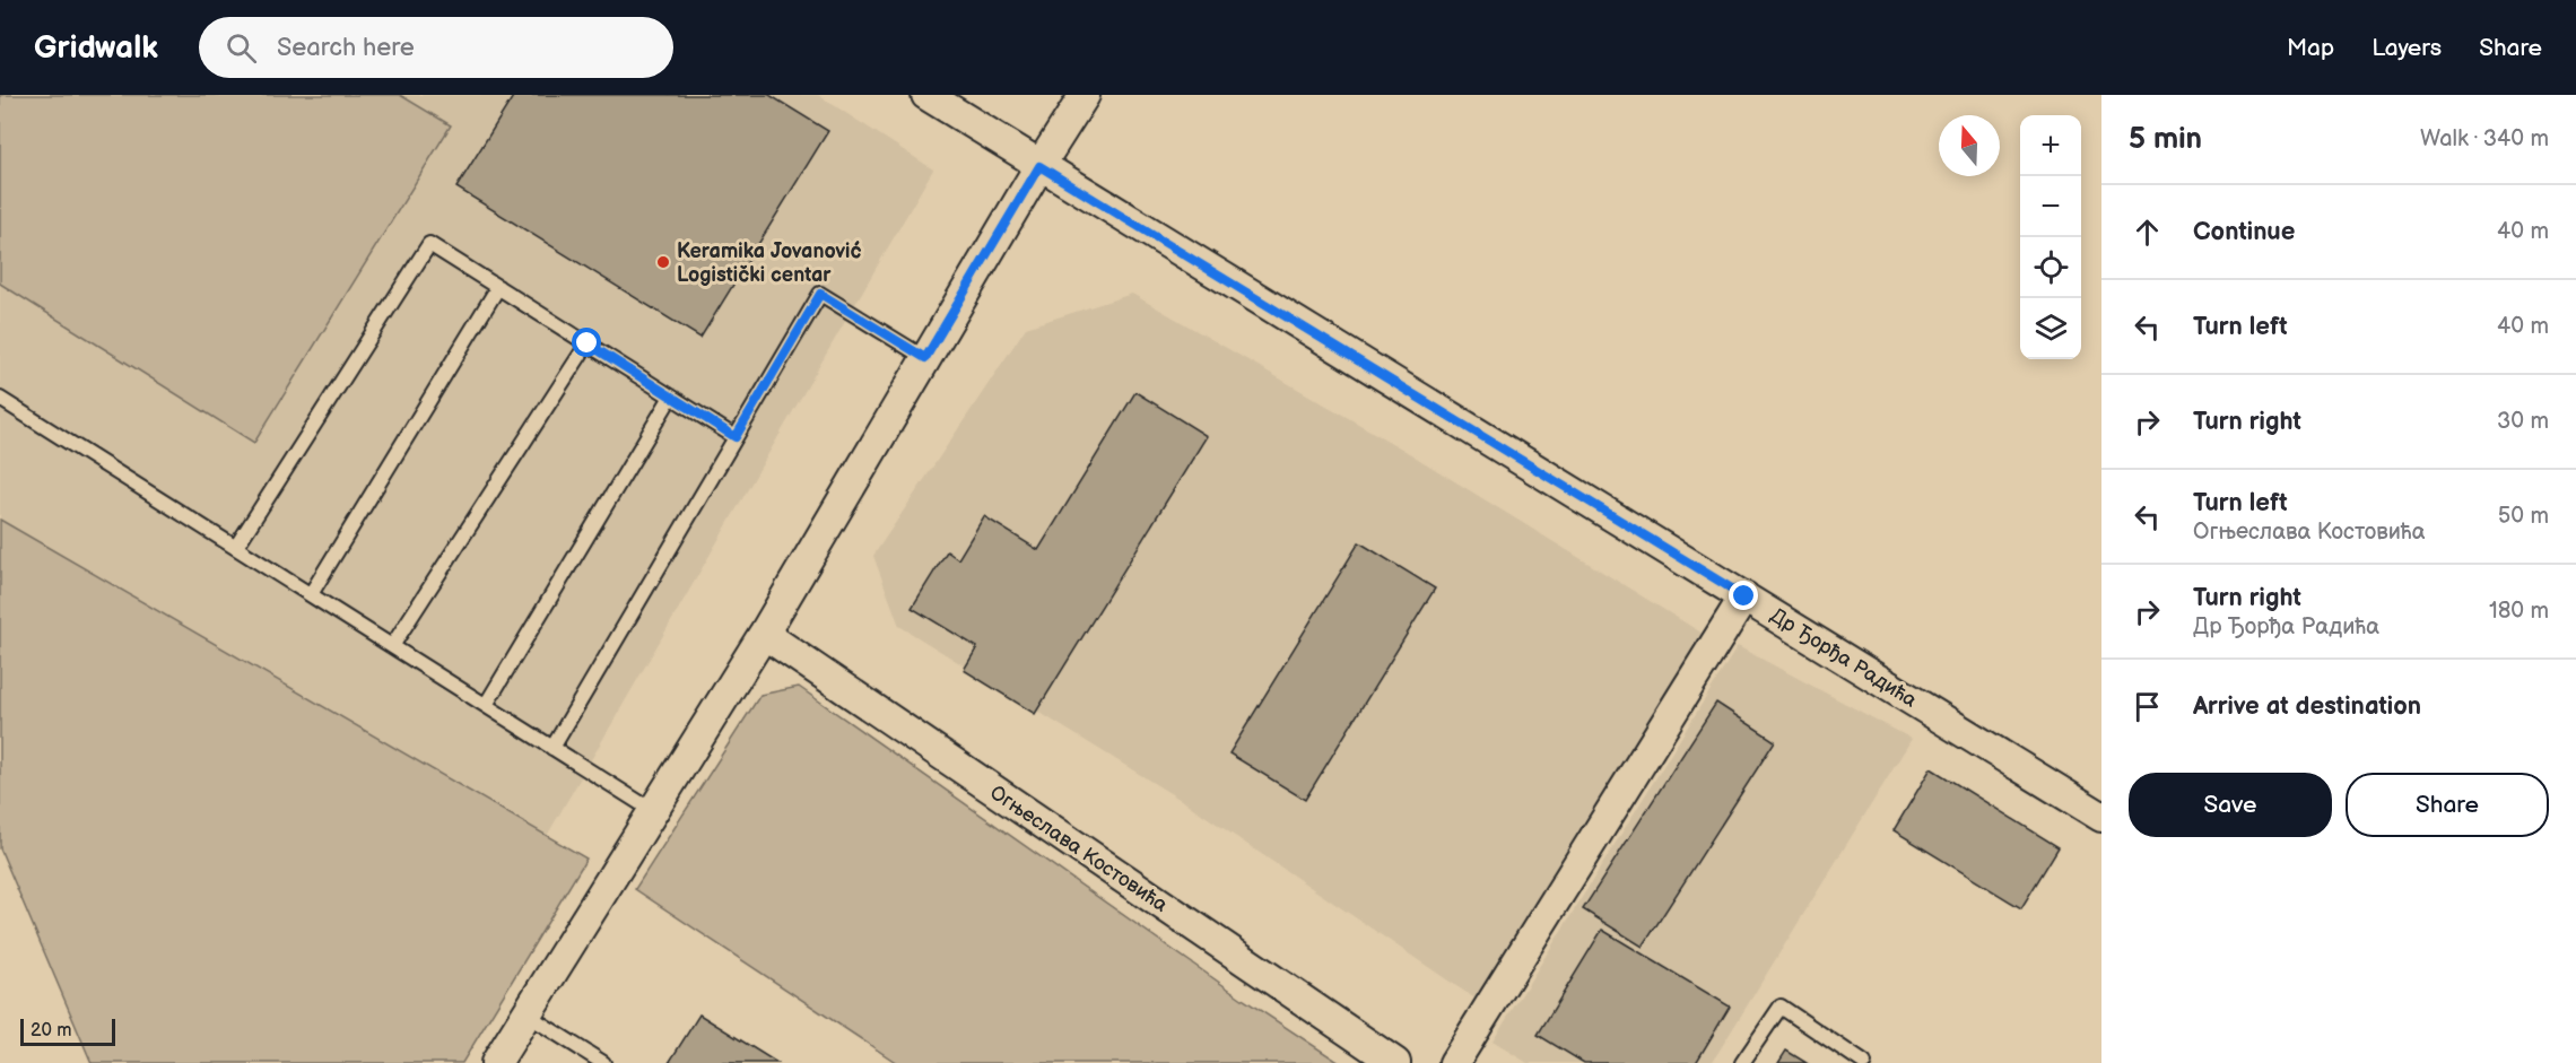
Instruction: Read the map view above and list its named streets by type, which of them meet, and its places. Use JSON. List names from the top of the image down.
{
  "streets": {
    "street": ["Др Ђорђа Радића", "Огњеслава Костовића"]
  },
  "places": ["Keramika Jovanović Logistički centar"],
  "scale_bar": "20 m",
  "north": "top",
  "page": {
    "header": "Gridwalk",
    "search": "Search here",
    "nav": ["Map", "Layers", "Share"],
    "heading": ["5 min", "Walk · 340 m"],
    "map_buttons": ["+", "−"],
    "list": [
      ["Continue", "40 m"],
      ["Turn left", "40 m"],
      ["Turn right", "30 m"],
      ["Turn left", "Огњеслава Костовића", "50 m"],
      ["Turn right", "Др Ђорђа Радића", "180 m"],
      "Arrive at destination"
    ],
    "buttons": ["Save", "Share"],
    "scale": "20 m"
  }
}
